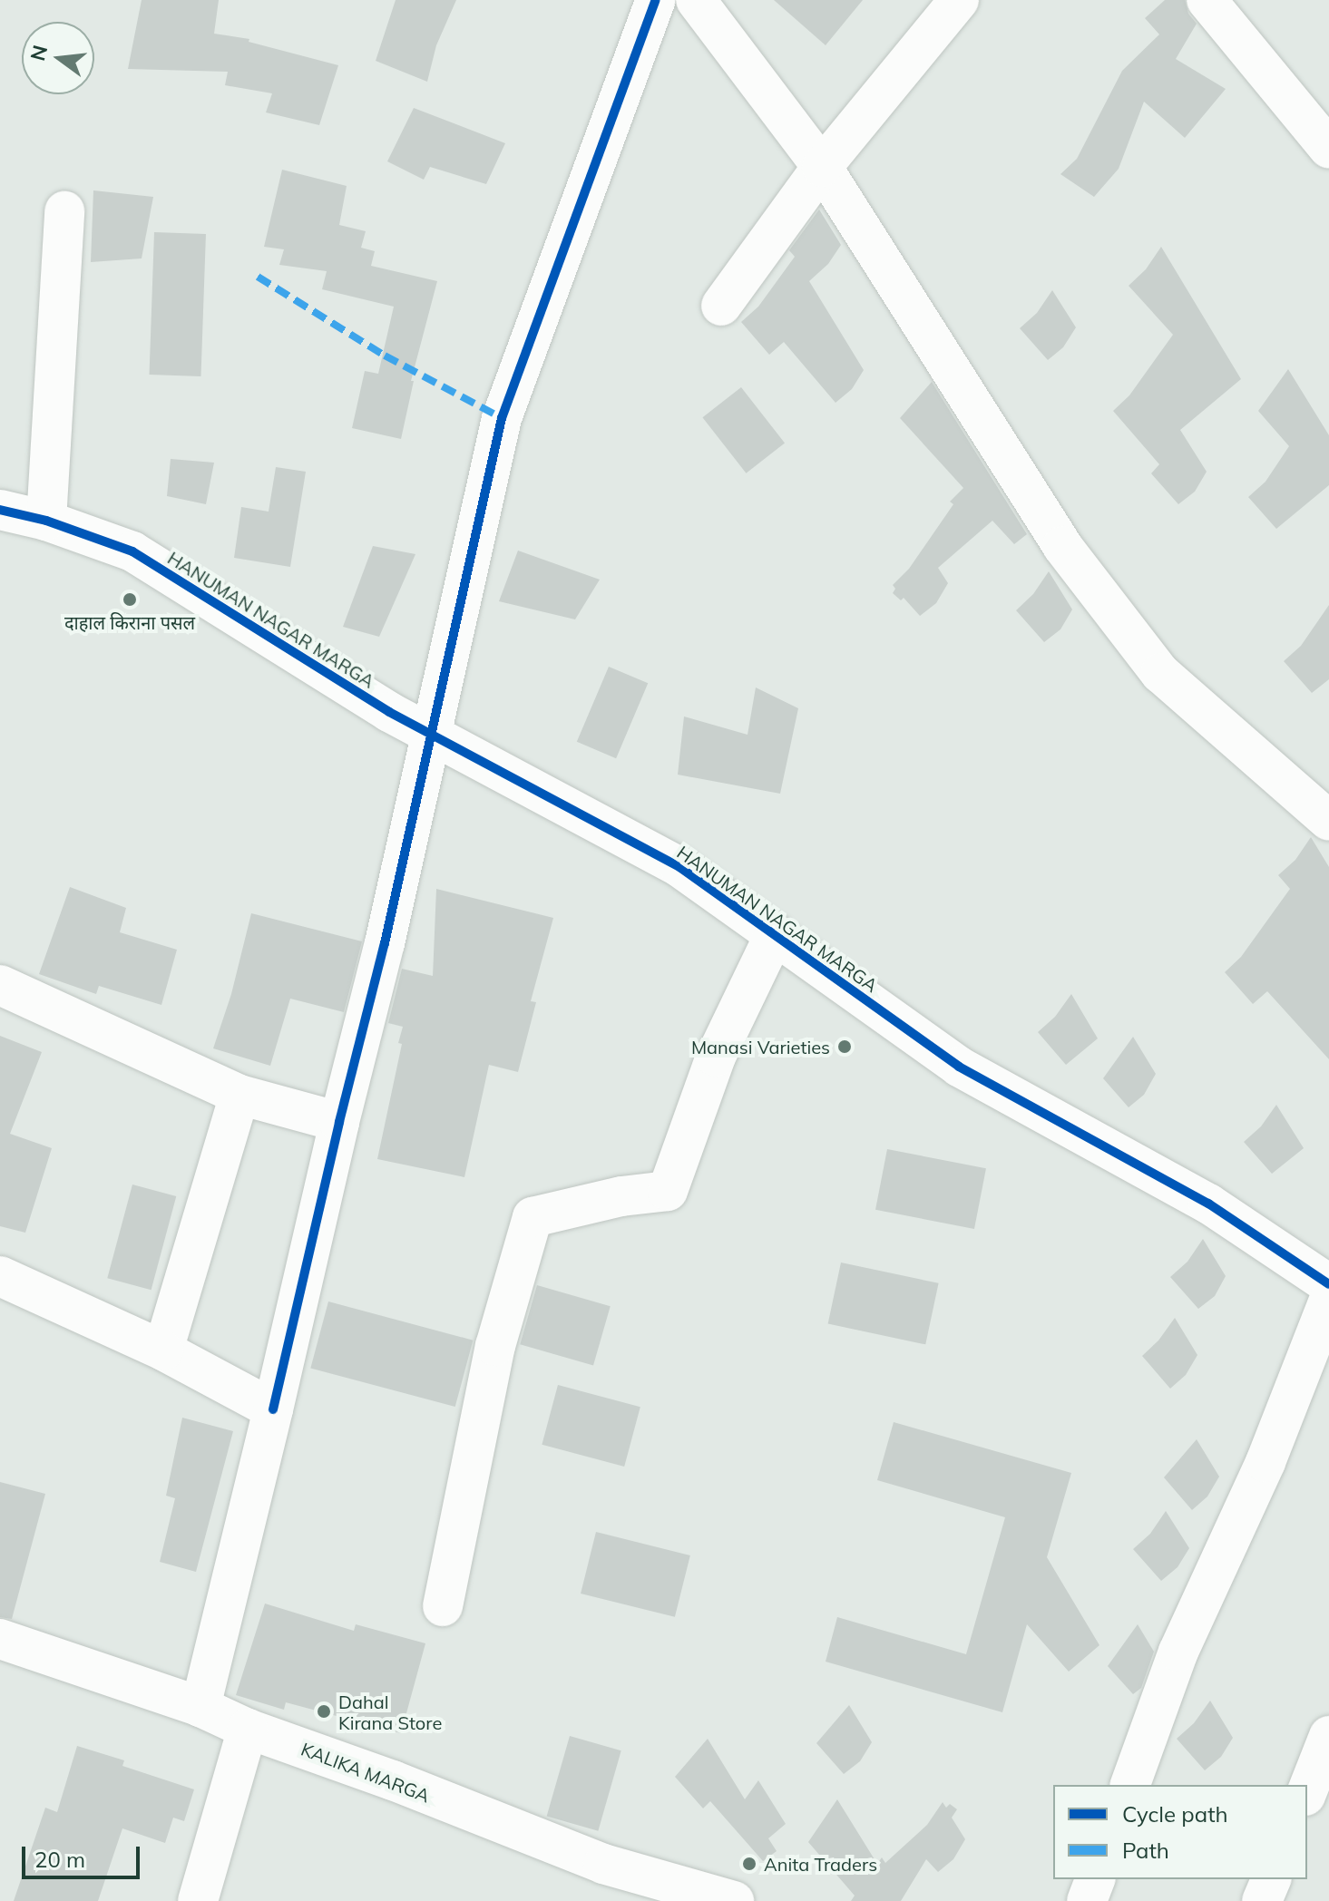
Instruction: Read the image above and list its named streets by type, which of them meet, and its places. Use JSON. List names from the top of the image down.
{
  "streets": {
    "street": ["HANUMAN NAGAR MARGA", "KALIKA MARGA"]
  },
  "places": [
    "दाहाल किराना पसल",
    "Manasi Varieties",
    "Dahal Kirana Store",
    "Anita Traders"
  ],
  "legend": ["Cycle path", "Path"],
  "scale_bar": "20 m",
  "north": "left"
}
